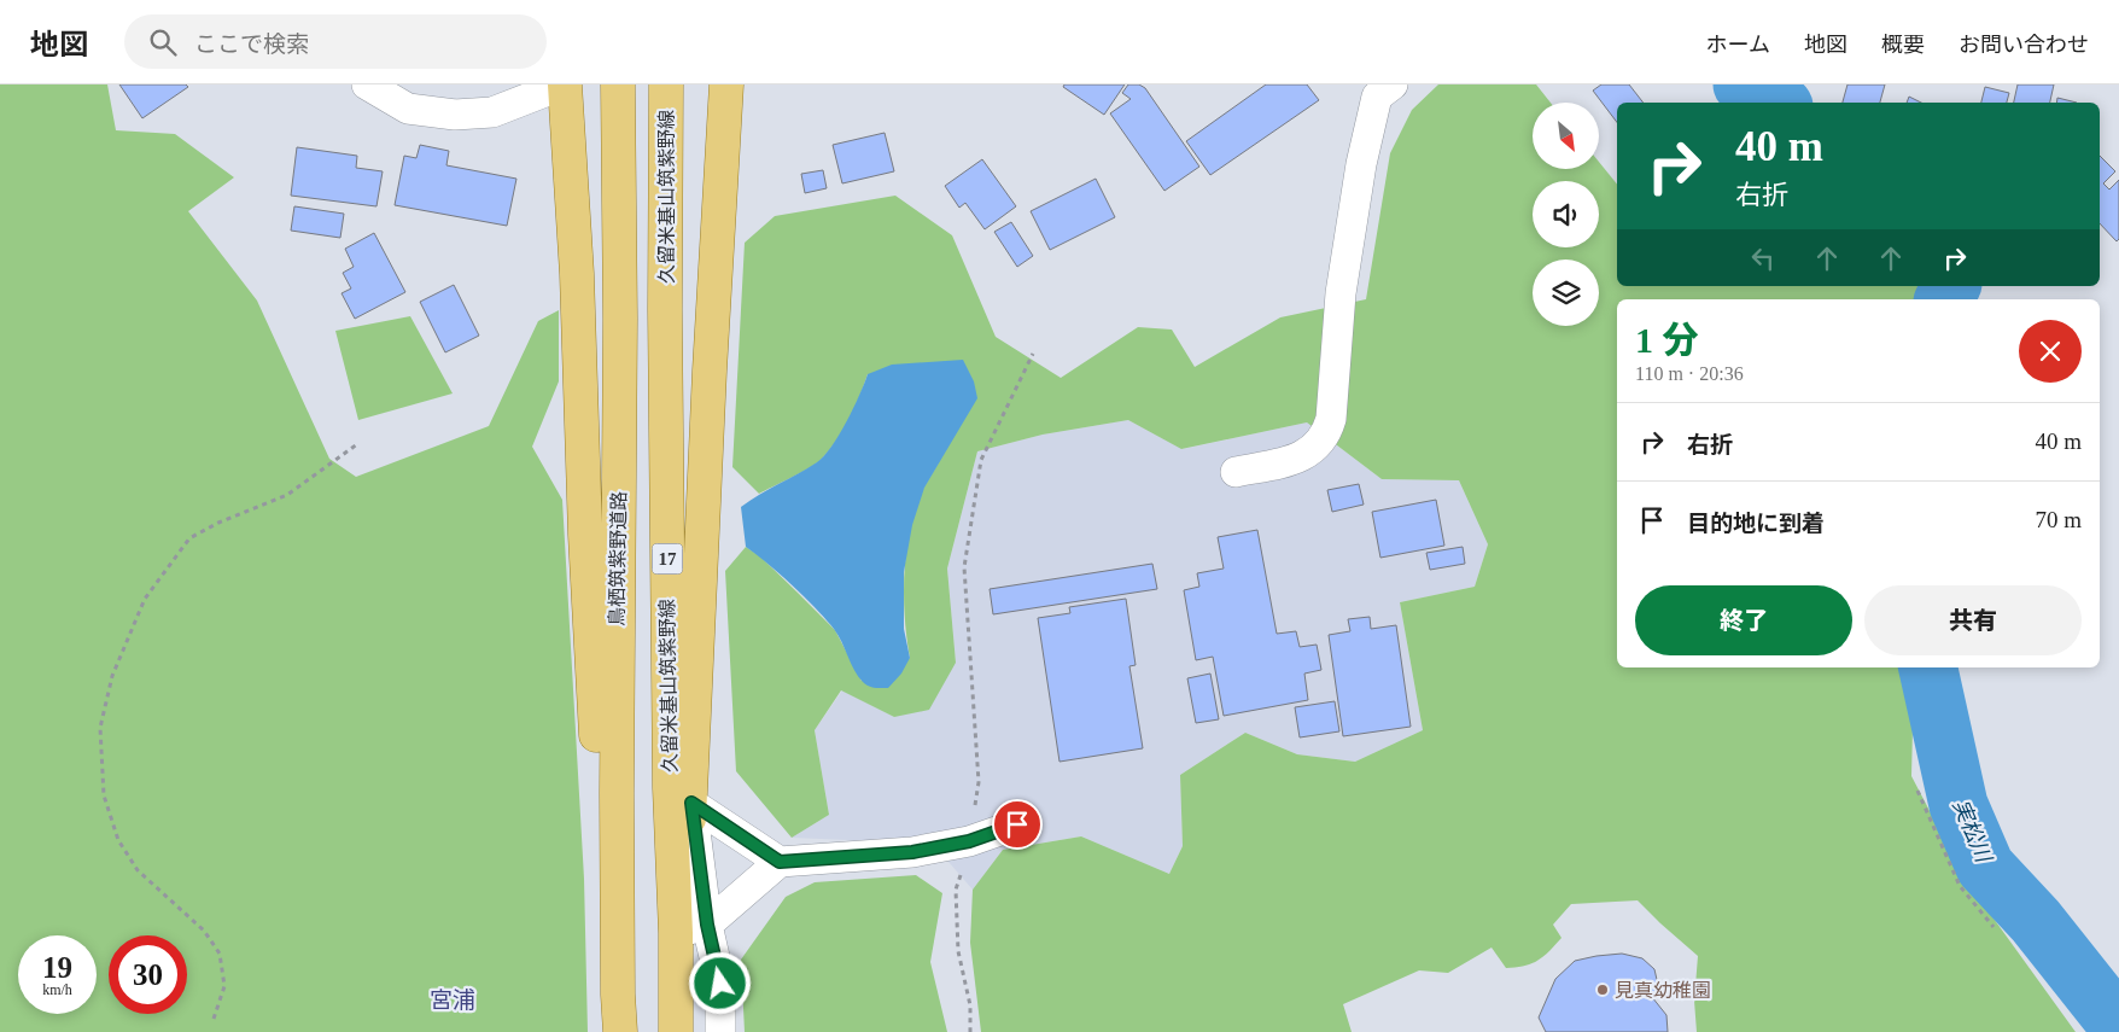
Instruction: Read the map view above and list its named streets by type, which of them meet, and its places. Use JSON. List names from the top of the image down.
{
  "streets": {
    "main road": ["久留米基山筑紫野線", "鳥栖筑紫野道路", "17"]
  },
  "districts": ["宮浦"],
  "water": ["実松川"],
  "places": ["見真幼稚園"],
  "north": "bottom right",
  "page": {
    "header": "地図",
    "search": "ここで検索",
    "nav": [
      "ホーム",
      "地図",
      "概要",
      "お問い合わせ"
    ],
    "turn": ["40 m", "右折"],
    "heading": ["1 分", "110 m · 20:36"],
    "list": [
      {
        "name": "右折",
        "value": "40 m"
      },
      {
        "name": "目的地に到着",
        "value": "70 m"
      }
    ],
    "buttons": ["終了", "共有"],
    "speed": "19 km/h",
    "limit": "30"
  }
}
